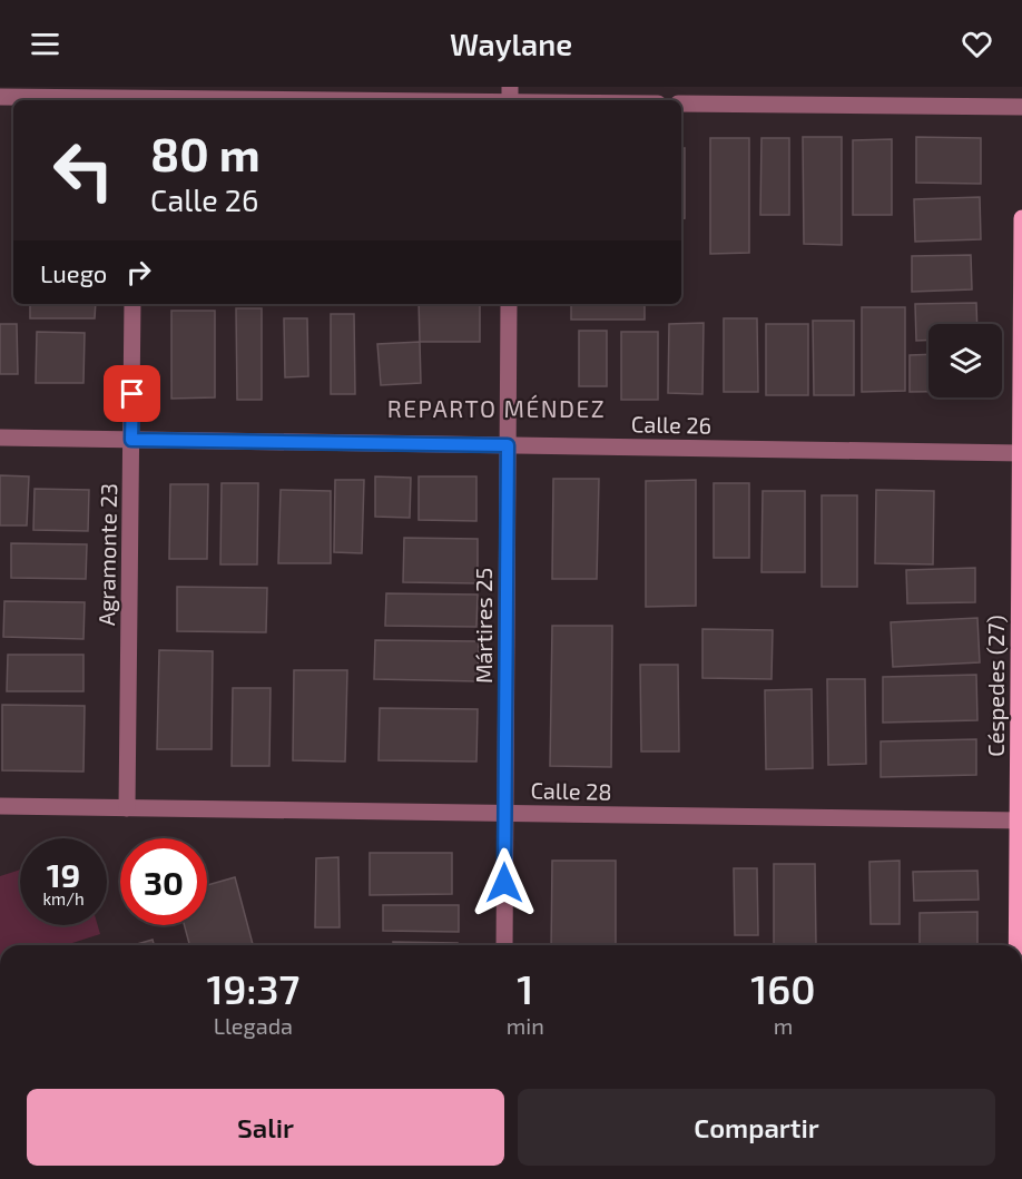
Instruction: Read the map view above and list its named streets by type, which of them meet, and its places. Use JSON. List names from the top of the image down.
{
  "streets": {
    "main road": ["Céspedes (27)"],
    "street": [
      "Calle 26",
      "Agramonte 23",
      "Mártires 25",
      "Calle 28"
    ]
  },
  "crossings": [
    ["Calle 26", "Agramonte 23"],
    ["Calle 26", "Mártires 25"],
    ["Calle 26", "Céspedes (27)"],
    ["Agramonte 23", "Calle 28"],
    ["Mártires 25", "Calle 28"],
    ["Céspedes (27)", "Calle 28"]
  ],
  "districts": ["REPARTO MÉNDEZ"],
  "page": {
    "header": "Waylane",
    "turn": ["80 m", "Calle 26"],
    "then": "Luego",
    "speed": "19 km/h",
    "limit": "30",
    "eta": [
      "19:37",
      "Llegada",
      "1",
      "min",
      "160",
      "m"
    ],
    "buttons": ["Salir", "Compartir"]
  }
}
